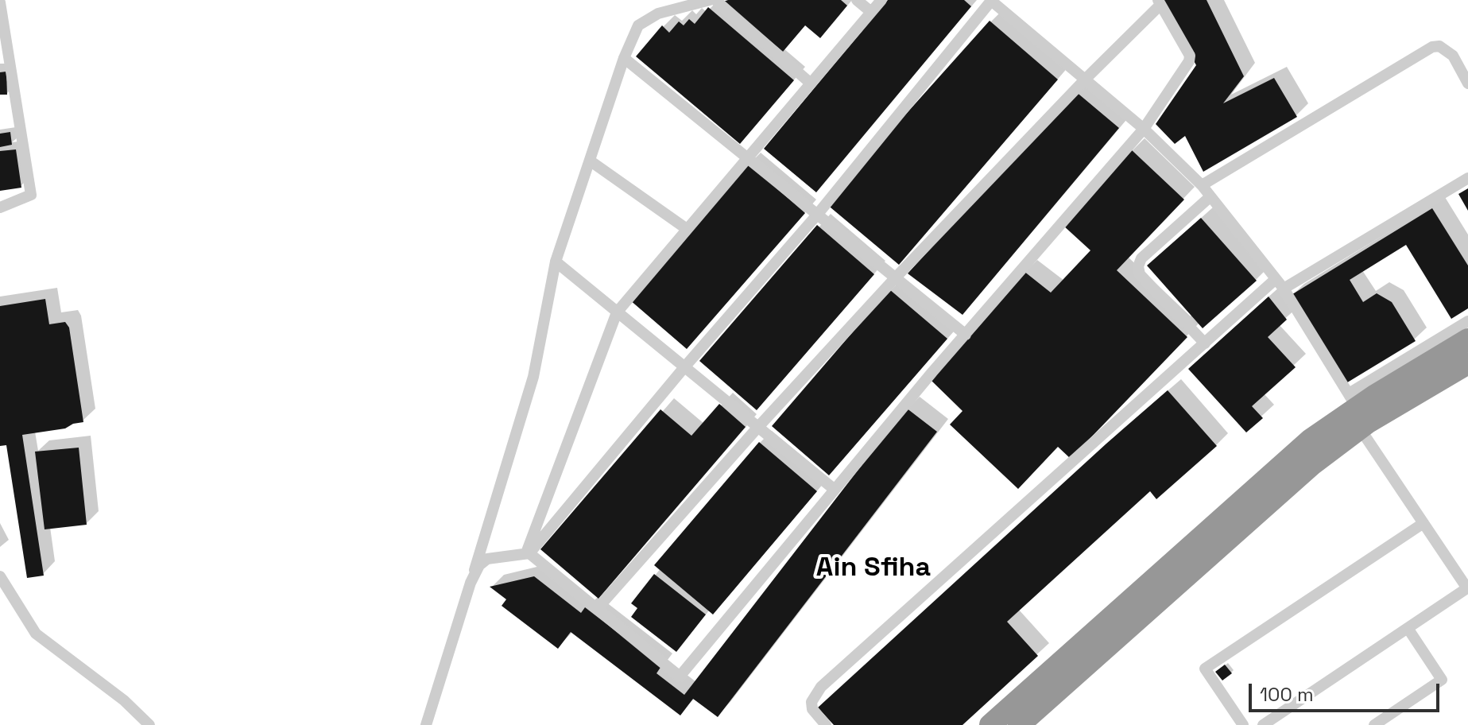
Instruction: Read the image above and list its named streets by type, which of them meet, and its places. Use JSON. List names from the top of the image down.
{
  "districts": ["Ain Sfiha"],
  "scale_bar": "100 m"
}
